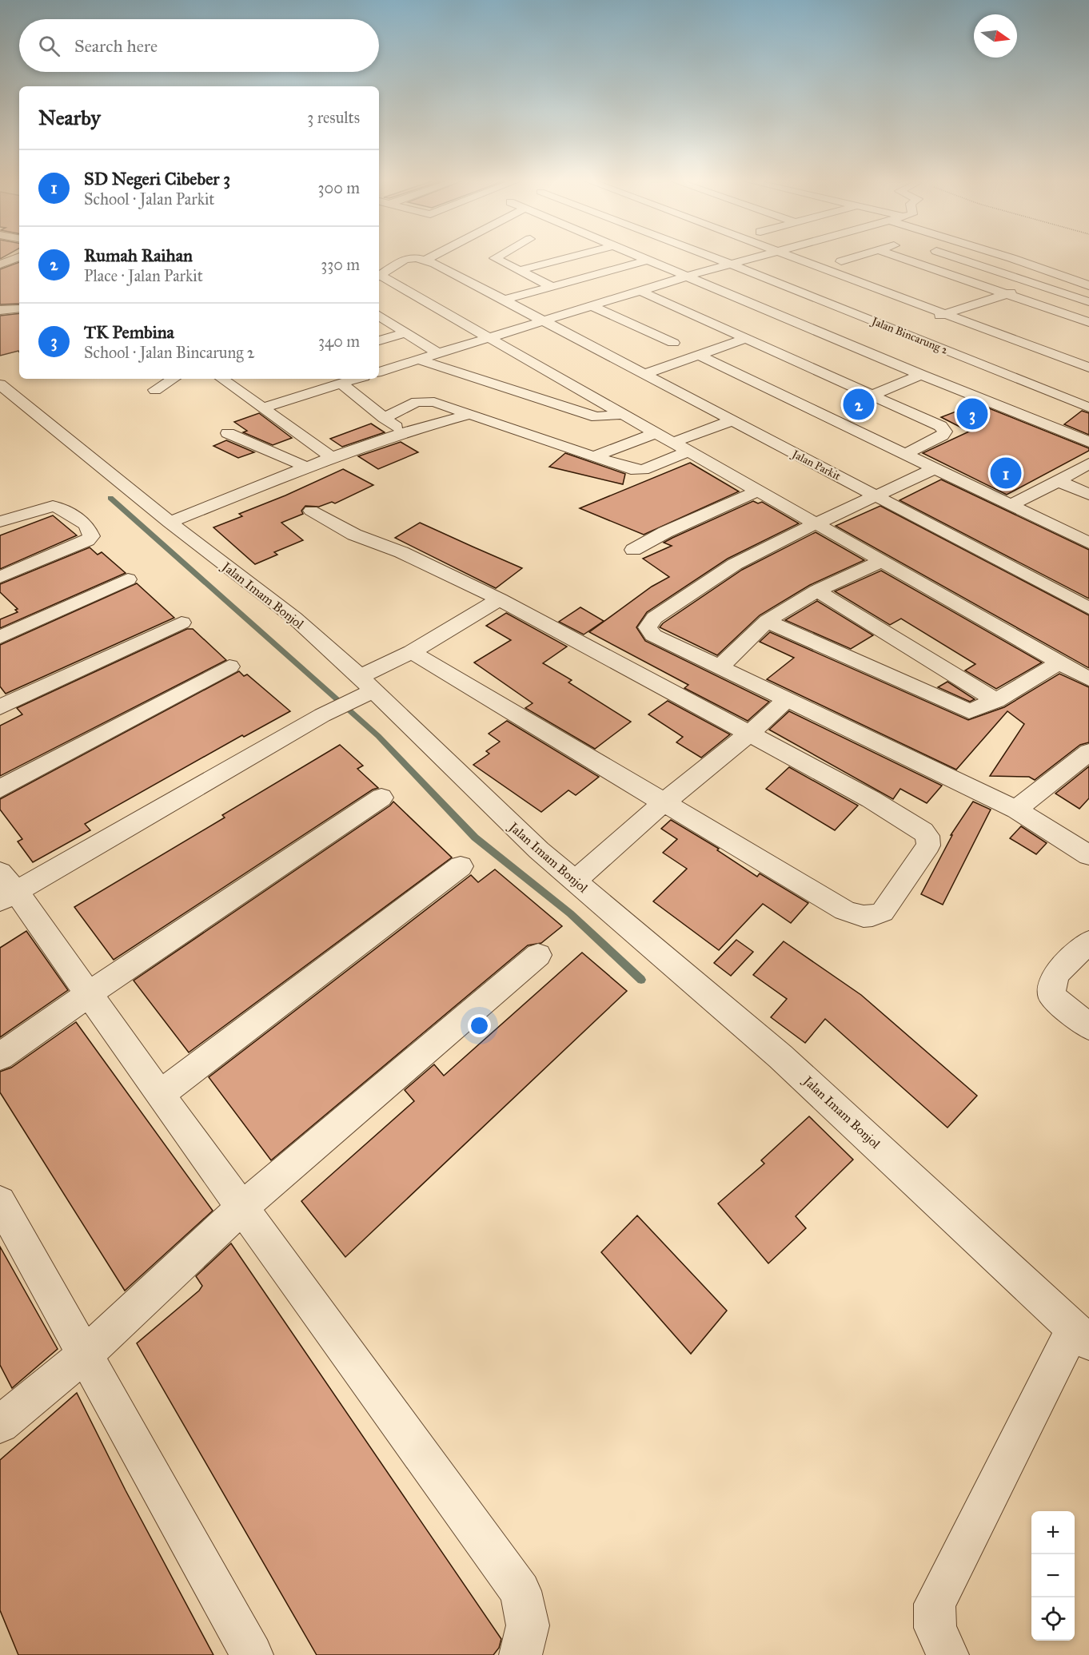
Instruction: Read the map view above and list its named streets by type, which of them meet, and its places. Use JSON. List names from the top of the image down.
{
  "streets": {
    "street": ["Jalan Bincarung 2", "Jalan Parkit", "Jalan Imam Bonjol"]
  },
  "north": "right",
  "page": {
    "search": "Search here",
    "heading": ["Nearby", "3 results"],
    "list": [
      {
        "mark": "1",
        "name": "SD Negeri Cibeber 3",
        "note": "School · Jalan Parkit",
        "value": "300 m"
      },
      {
        "mark": "2",
        "name": "Rumah Raihan",
        "note": "Place · Jalan Parkit",
        "value": "330 m"
      },
      {
        "mark": "3",
        "name": "TK Pembina",
        "note": "School · Jalan Bincarung 2",
        "value": "340 m"
      }
    ],
    "pins": ["2", "3", "1"],
    "map_buttons": ["+", "−"]
  }
}
